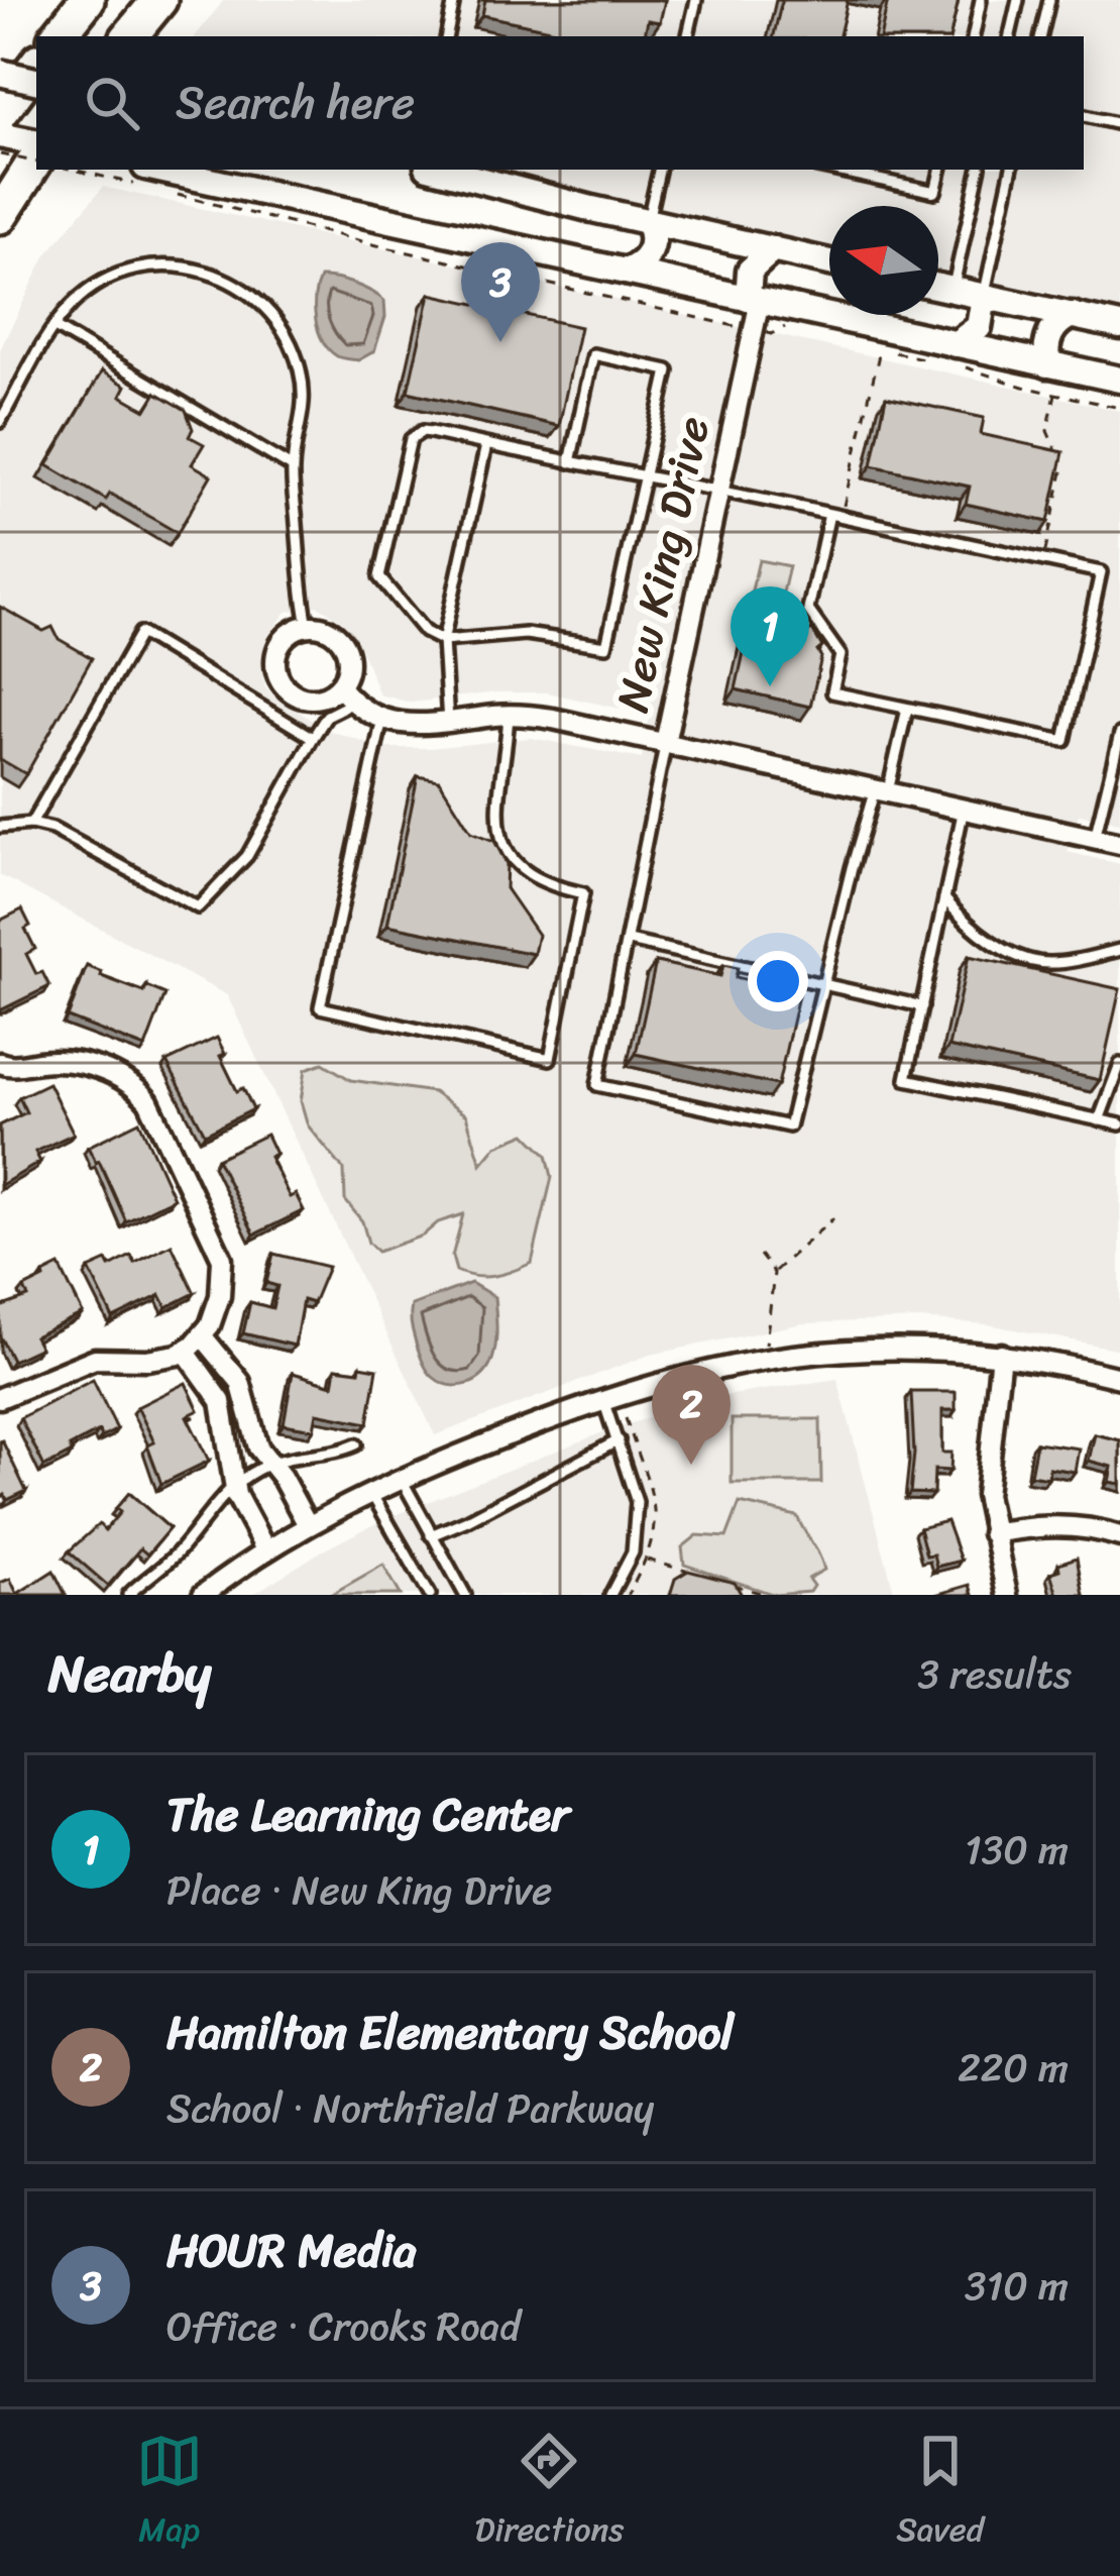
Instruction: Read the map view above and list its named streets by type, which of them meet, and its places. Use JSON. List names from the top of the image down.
{
  "streets": {
    "street": ["New King Drive"]
  },
  "north": "left",
  "page": {
    "search": "Search here",
    "pins": ["3", "1", "2"],
    "heading": ["Nearby", "3 results"],
    "list": [
      {
        "mark": "1",
        "name": "The Learning Center",
        "note": "Place · New King Drive",
        "value": "130 m"
      },
      {
        "mark": "2",
        "name": "Hamilton Elementary School",
        "note": "School · Northfield Parkway",
        "value": "220 m"
      },
      {
        "mark": "3",
        "name": "HOUR Media",
        "note": "Office · Crooks Road",
        "value": "310 m"
      }
    ],
    "nav": ["Map", "Directions", "Saved"]
  }
}
